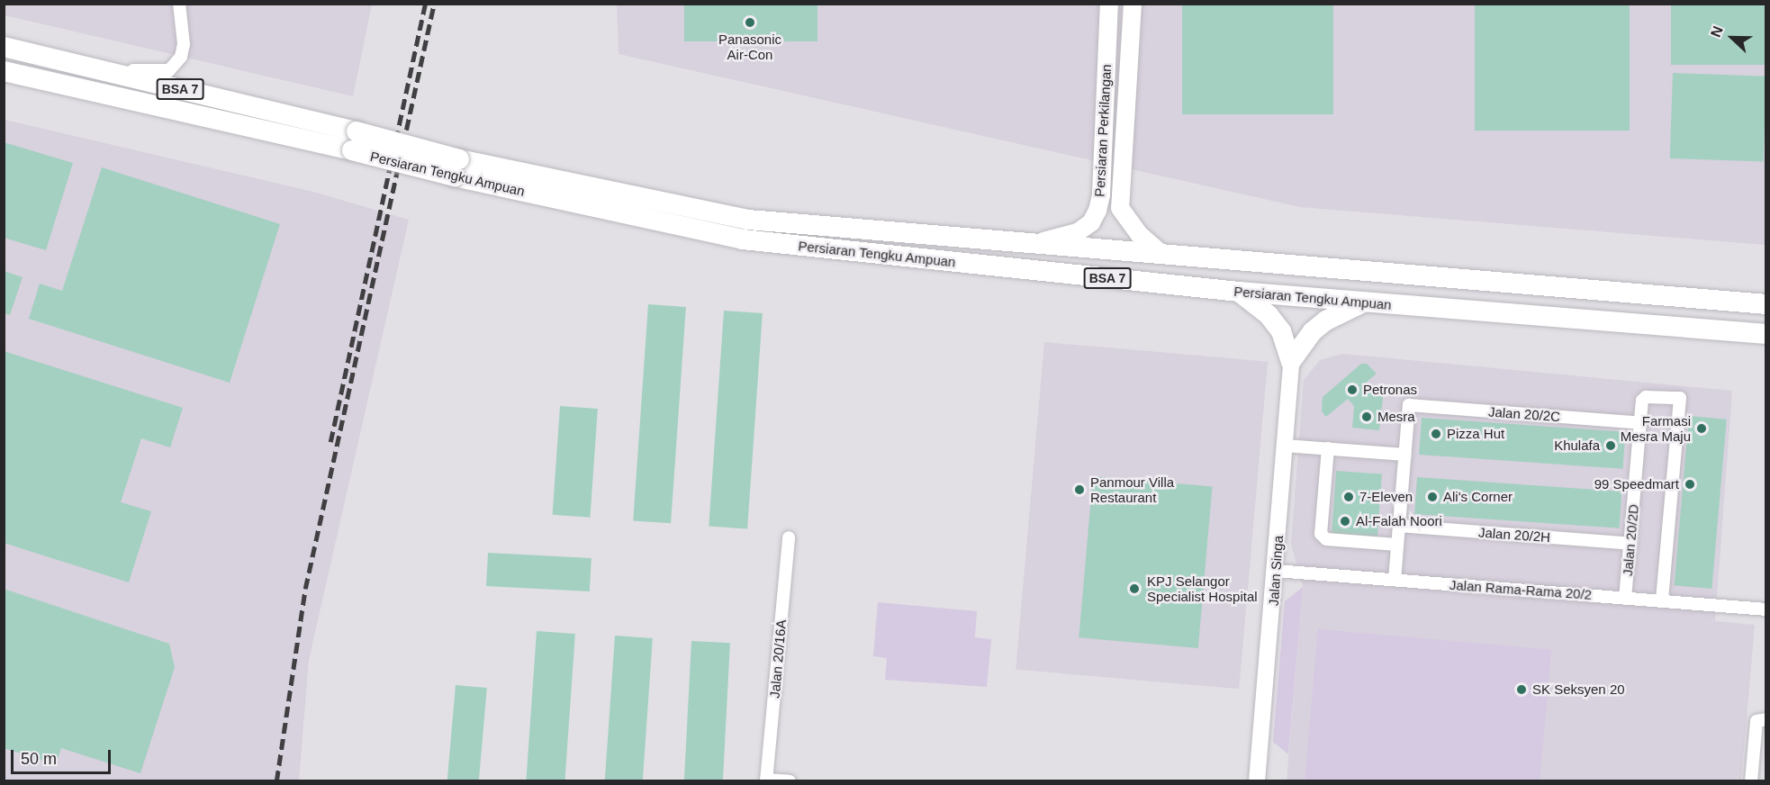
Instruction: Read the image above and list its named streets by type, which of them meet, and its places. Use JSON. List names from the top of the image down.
{
  "streets": {
    "main road": ["BSA 7", "Persiaran Perkilangan", "Persiaran Tengku Ampuan"],
    "street": [
      "Jalan 20/2C",
      "Jalan 20/2H",
      "Jalan 20/2D",
      "Jalan Singa",
      "Jalan Rama-Rama 20/2",
      "Jalan 20/16A"
    ]
  },
  "crossings": [
    ["Persiaran Perkilangan", "Persiaran Tengku Ampuan"],
    ["Jalan 20/2C", "Jalan 20/2D"],
    ["Jalan 20/2H", "Jalan 20/2D"],
    ["Jalan 20/2D", "Jalan Rama-Rama 20/2"],
    ["Jalan Singa", "Jalan Rama-Rama 20/2"]
  ],
  "places": [
    "Panasonic Air-Con",
    "Petronas",
    "Mesra",
    "Farmasi Mesra Maju",
    "Pizza Hut",
    "Khulafa",
    "99 Speedmart",
    "Panmour Villa Restaurant",
    "7-Eleven",
    "Ali's Corner",
    "Al-Falah Noori",
    "KPJ Selangor Specialist Hospital",
    "SK Seksyen 20"
  ],
  "scale_bar": "50 m",
  "north": "left"
}
